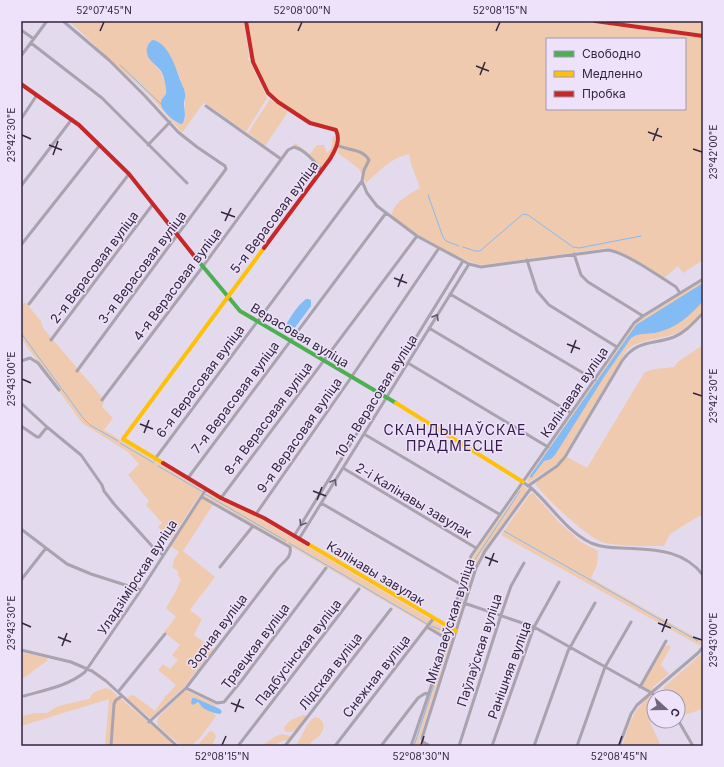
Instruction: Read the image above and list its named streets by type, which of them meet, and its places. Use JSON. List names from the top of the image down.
{
  "streets": {
    "street": [
      "5-я Верасовая вуліца",
      "2-я Верасовая вуліца",
      "3-я Верасовая вуліца",
      "4-я Верасовая вуліца",
      "Верасовая вуліца",
      "6-я Верасовая вуліца",
      "Калінавая вуліца",
      "10-я Верасовая вуліца",
      "7-я Верасовая вуліца",
      "8-я Верасовая вуліца",
      "9-я Верасовая вуліца",
      "2-і Калінавы завулак",
      "Калінавы завулак",
      "Уладзімірская вуліца",
      "Мікалаеўская вуліца",
      "Зорная вуліца",
      "Траецкая вуліца",
      "Паўлаўская вуліца",
      "Падбусінская вуліца",
      "Ранішняя вуліца",
      "Лідская вуліца",
      "Снежная вуліца"
    ]
  },
  "crossings": [
    ["5-я Верасовая вуліца", "4-я Верасовая вуліца"],
    ["5-я Верасовая вуліца", "Верасовая вуліца"],
    ["5-я Верасовая вуліца", "6-я Верасовая вуліца"],
    ["5-я Верасовая вуліца", "Калінавы завулак"],
    ["2-я Верасовая вуліца", "Верасовая вуліца"],
    ["3-я Верасовая вуліца", "Верасовая вуліца"],
    ["4-я Верасовая вуліца", "Верасовая вуліца"],
    ["Верасовая вуліца", "6-я Верасовая вуліца"],
    ["Верасовая вуліца", "Калінавая вуліца"],
    ["Верасовая вуліца", "10-я Верасовая вуліца"],
    ["Верасовая вуліца", "7-я Верасовая вуліца"],
    ["Верасовая вуліца", "8-я Верасовая вуліца"],
    ["Верасовая вуліца", "9-я Верасовая вуліца"],
    ["Верасовая вуліца", "Мікалаеўская вуліца"],
    ["6-я Верасовая вуліца", "Калінавы завулак"],
    ["Калінавая вуліца", "2-і Калінавы завулак"],
    ["Калінавая вуліца", "Калінавы завулак"],
    ["Калінавая вуліца", "Мікалаеўская вуліца"],
    ["10-я Верасовая вуліца", "2-і Калінавы завулак"],
    ["10-я Верасовая вуліца", "Калінавы завулак"],
    ["7-я Верасовая вуліца", "Калінавы завулак"],
    ["8-я Верасовая вуліца", "Калінавы завулак"],
    ["9-я Верасовая вуліца", "Калінавы завулак"],
    ["Калінавы завулак", "Уладзімірская вуліца"],
    ["Калінавы завулак", "Мікалаеўская вуліца"],
    ["Калінавы завулак", "Снежная вуліца"],
    ["Зорная вуліца", "Траецкая вуліца"]
  ],
  "districts": ["СКАНДЫНАЎСКАЕ ПРАДМЕСЦЕ"],
  "legend": ["Свободно", "Медленно", "Пробка"],
  "north": "right",
  "coordinates": [
    "52°07'45\"N",
    "52°08'00\"N",
    "52°08'15\"N",
    "23°42'30\"E",
    "23°42'00\"E",
    "23°43'00\"E",
    "23°43'30\"E",
    "52°08'30\"N",
    "52°08'45\"N"
  ]
}
